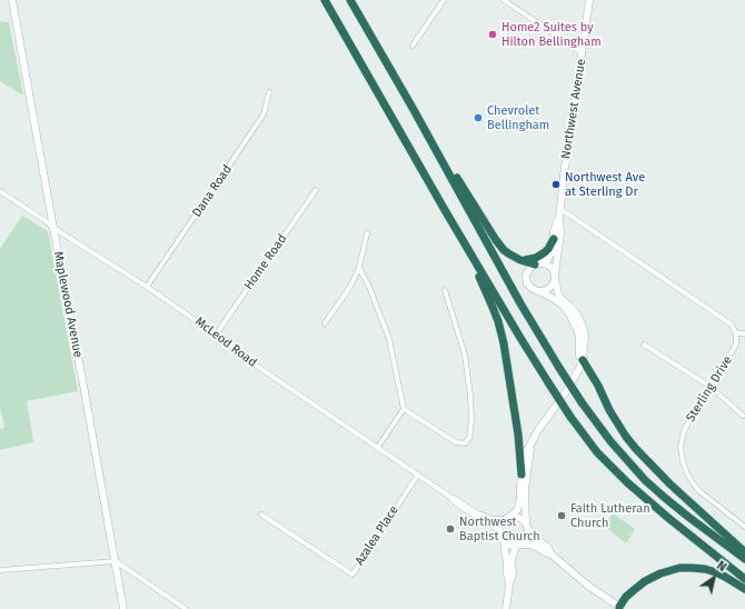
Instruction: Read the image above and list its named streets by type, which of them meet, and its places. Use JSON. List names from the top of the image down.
{
  "streets": {
    "main road": ["Northwest Avenue", "Maplewood Avenue"],
    "street": [
      "Dana Road",
      "Home Road",
      "McLeod Road",
      "Sterling Drive",
      "Azalea Place"
    ]
  },
  "crossings": [
    ["Northwest Avenue", "McLeod Road"],
    ["Dana Road", "McLeod Road"],
    ["Home Road", "McLeod Road"],
    ["Maplewood Avenue", "McLeod Road"],
    ["McLeod Road", "Azalea Place"]
  ],
  "places": [
    "Home2 Suites by Hilton Bellingham",
    "Chevrolet Bellingham",
    "Northwest Ave at Sterling Dr",
    "Faith Lutheran Church",
    "Northwest Baptist Church"
  ],
  "north": "top right"
}
